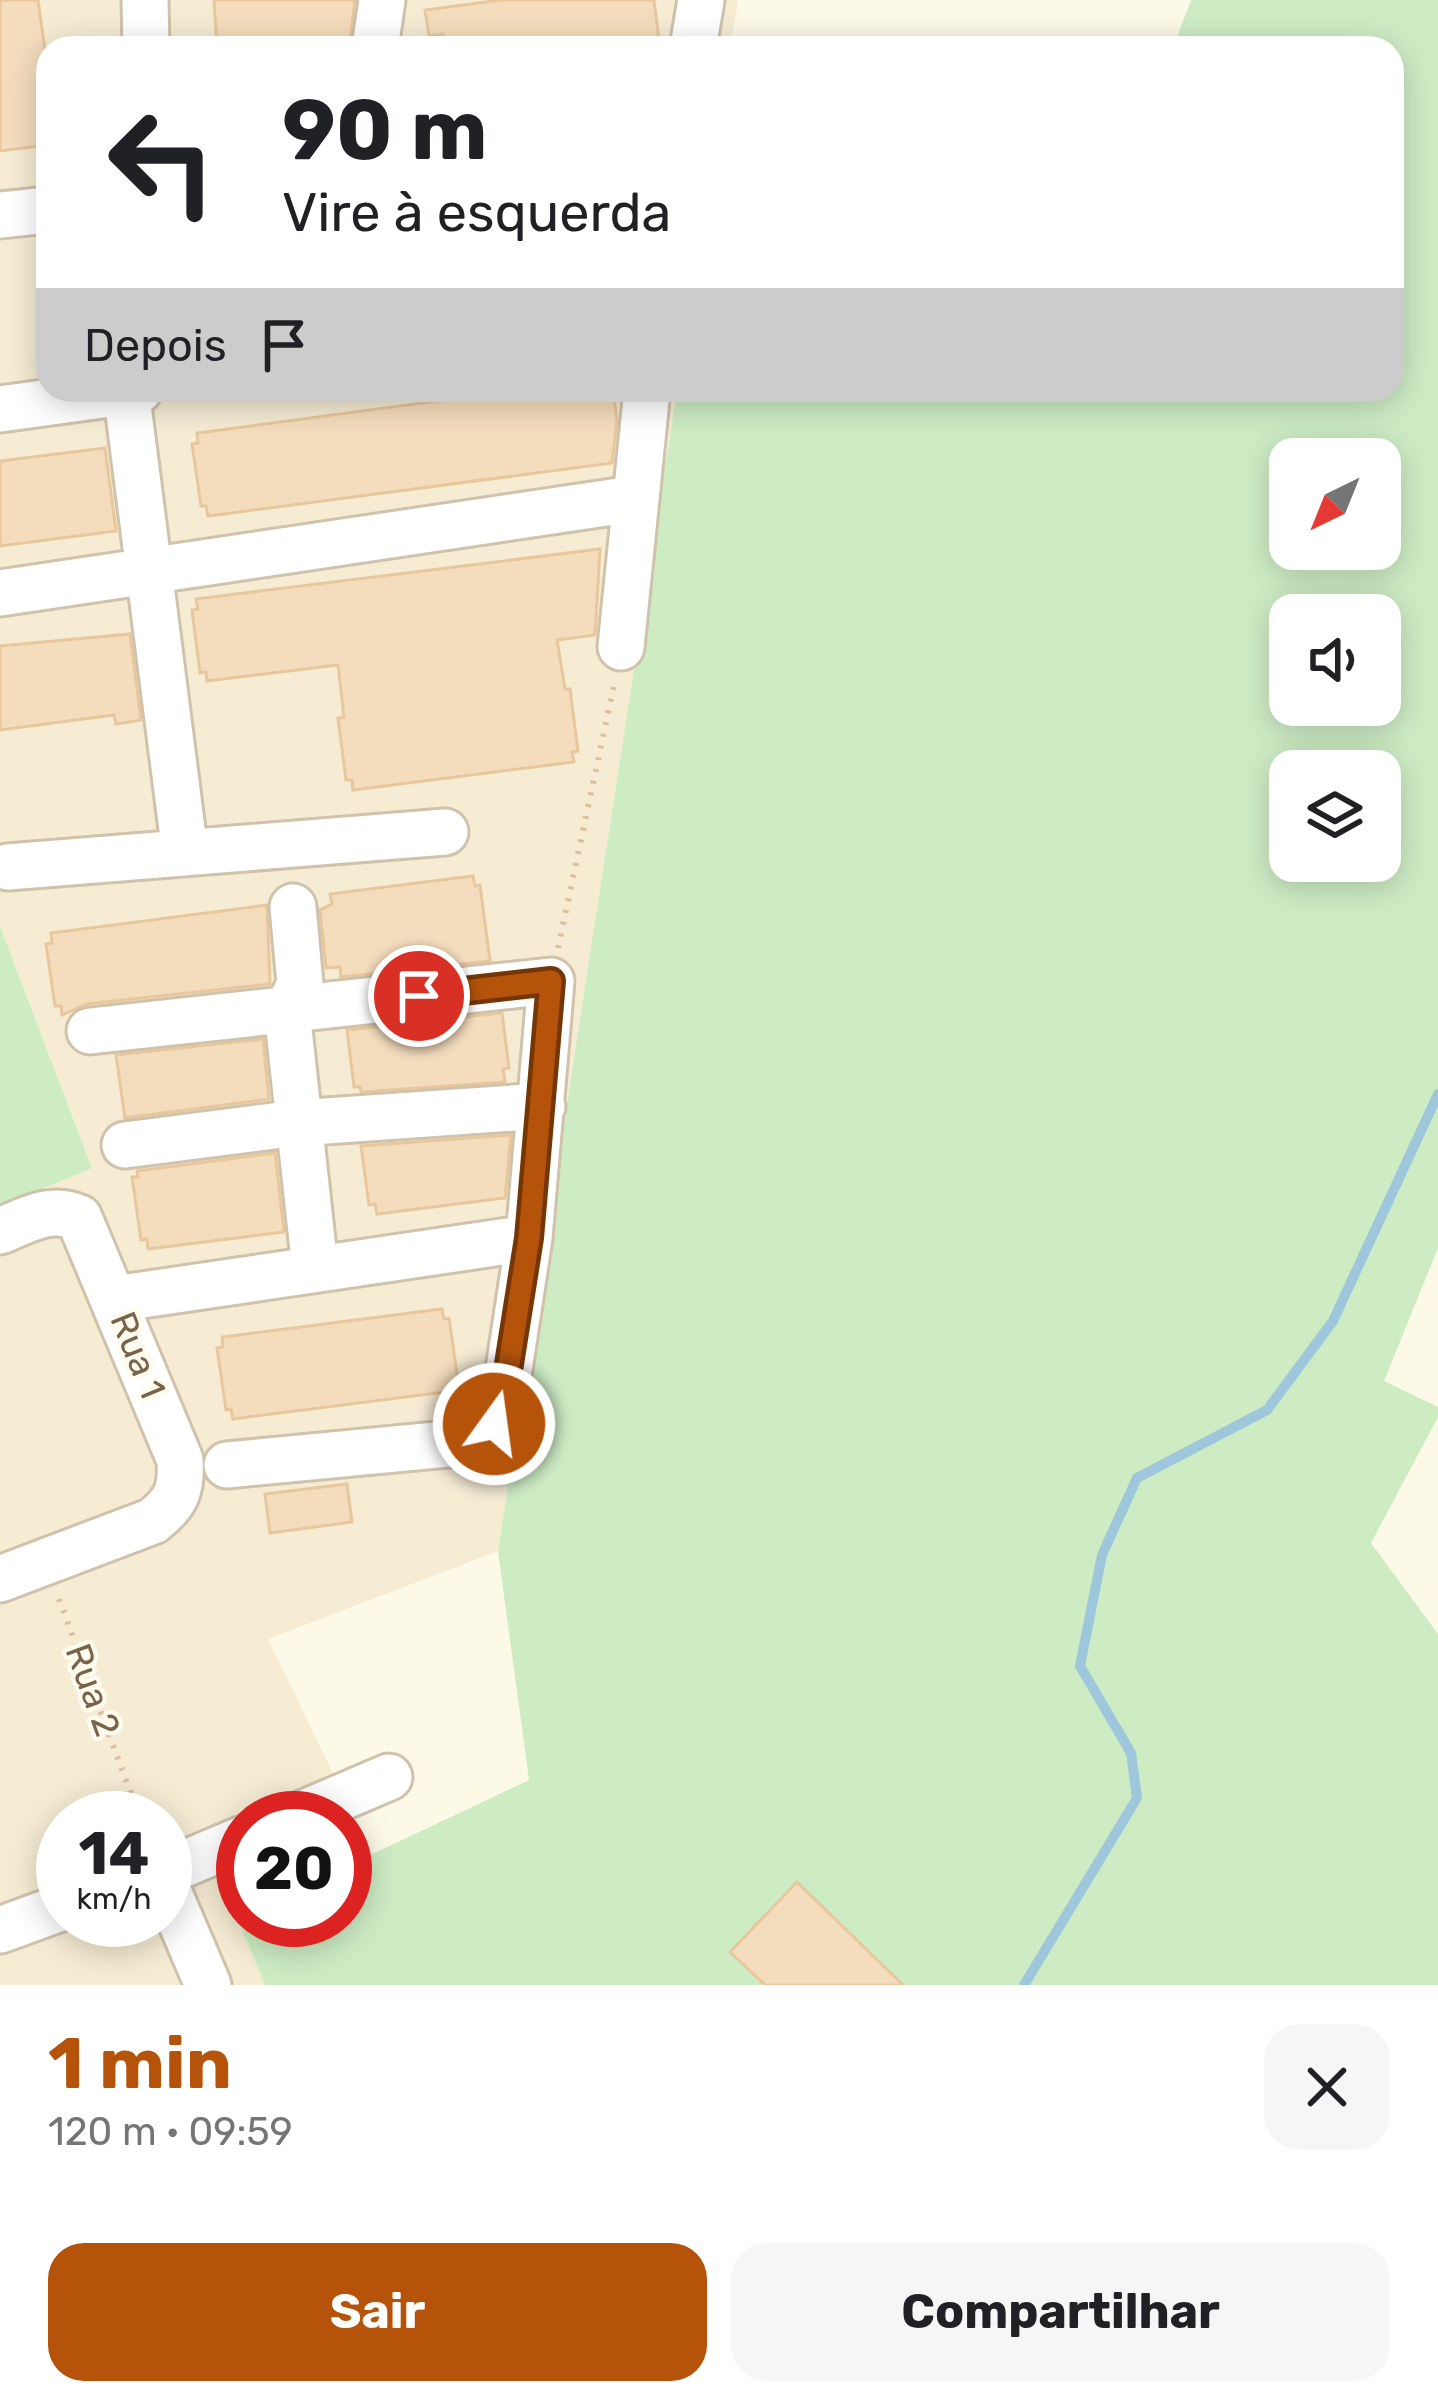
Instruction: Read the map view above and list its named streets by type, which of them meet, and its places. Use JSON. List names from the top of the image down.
{
  "streets": {
    "street": ["Rua 1"],
    "path": ["Rua 2"]
  },
  "crossings": [
    ["Rua 1", "Rua 2"]
  ],
  "north": "bottom left",
  "page": {
    "turn": ["90 m", "Vire à esquerda"],
    "then": "Depois",
    "speed": "14 km/h",
    "limit": "20",
    "heading": ["1 min", "120 m · 09:59"],
    "buttons": ["Sair", "Compartilhar"]
  }
}
